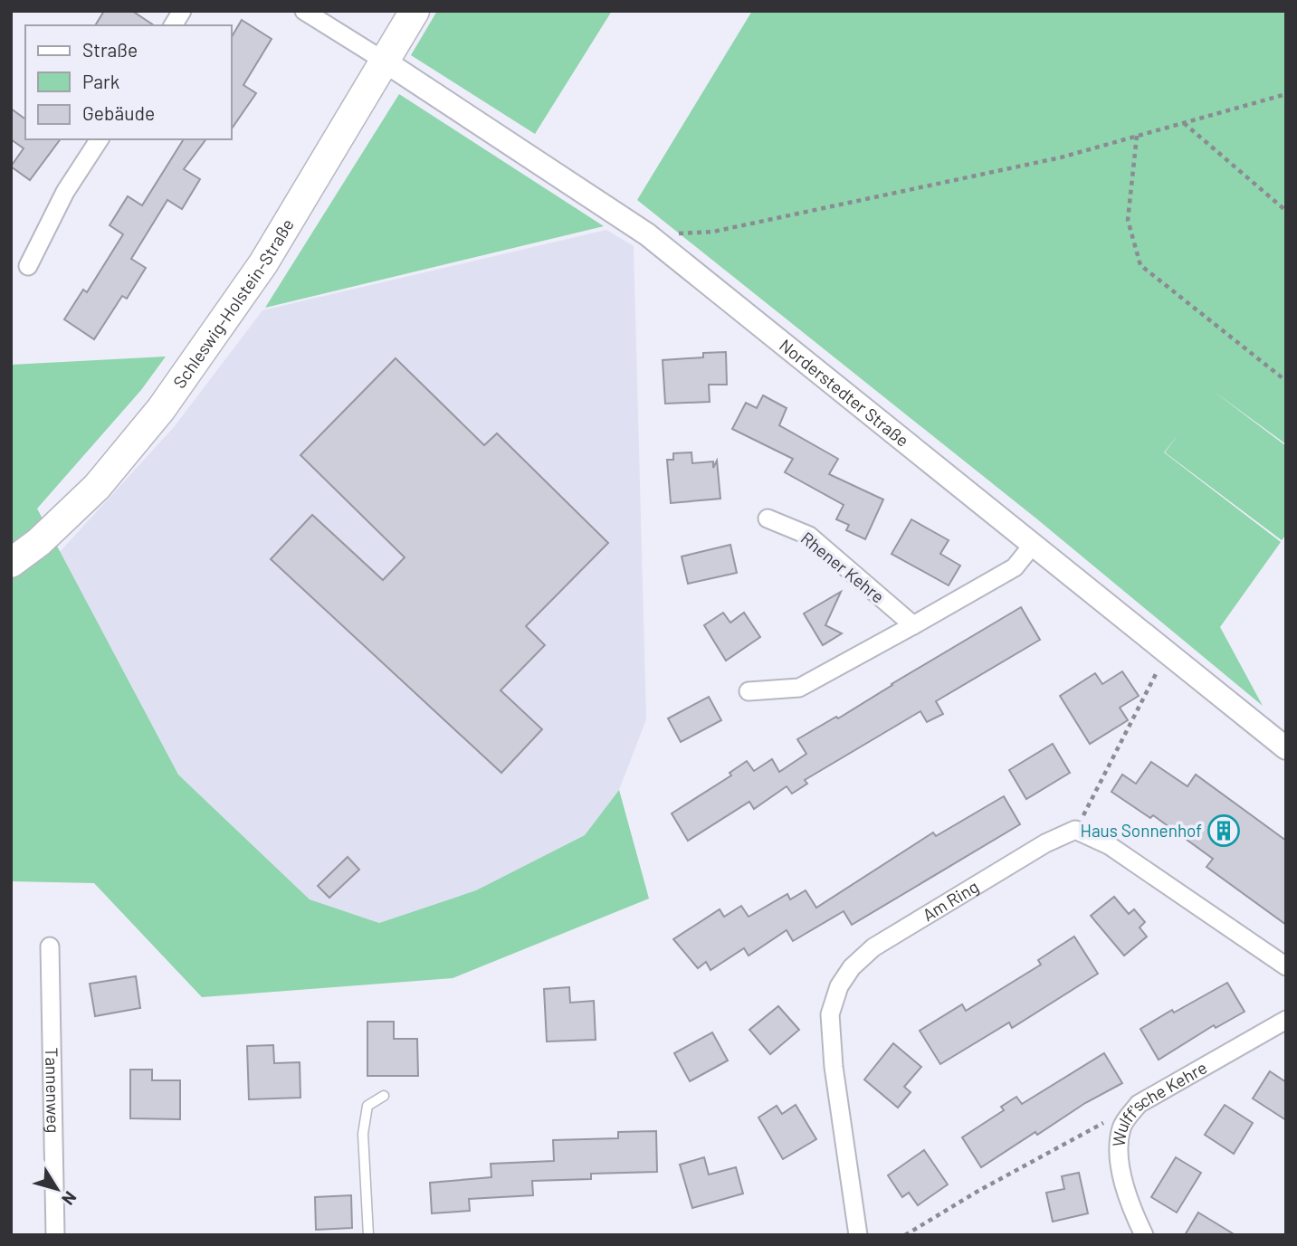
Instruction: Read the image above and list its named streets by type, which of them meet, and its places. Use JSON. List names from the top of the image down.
{
  "streets": {
    "main road": ["Schleswig-Holstein-Straße"],
    "street": [
      "Norderstedter Straße",
      "Rhener Kehre",
      "Am Ring",
      "Tannenweg",
      "Wulff'sche Kehre"
    ]
  },
  "crossings": [
    ["Schleswig-Holstein-Straße", "Norderstedter Straße"]
  ],
  "places": {
    "building": ["Haus Sonnenhof"]
  },
  "legend": ["Straße", "Park", "Gebäude"],
  "north": "bottom right"
}
